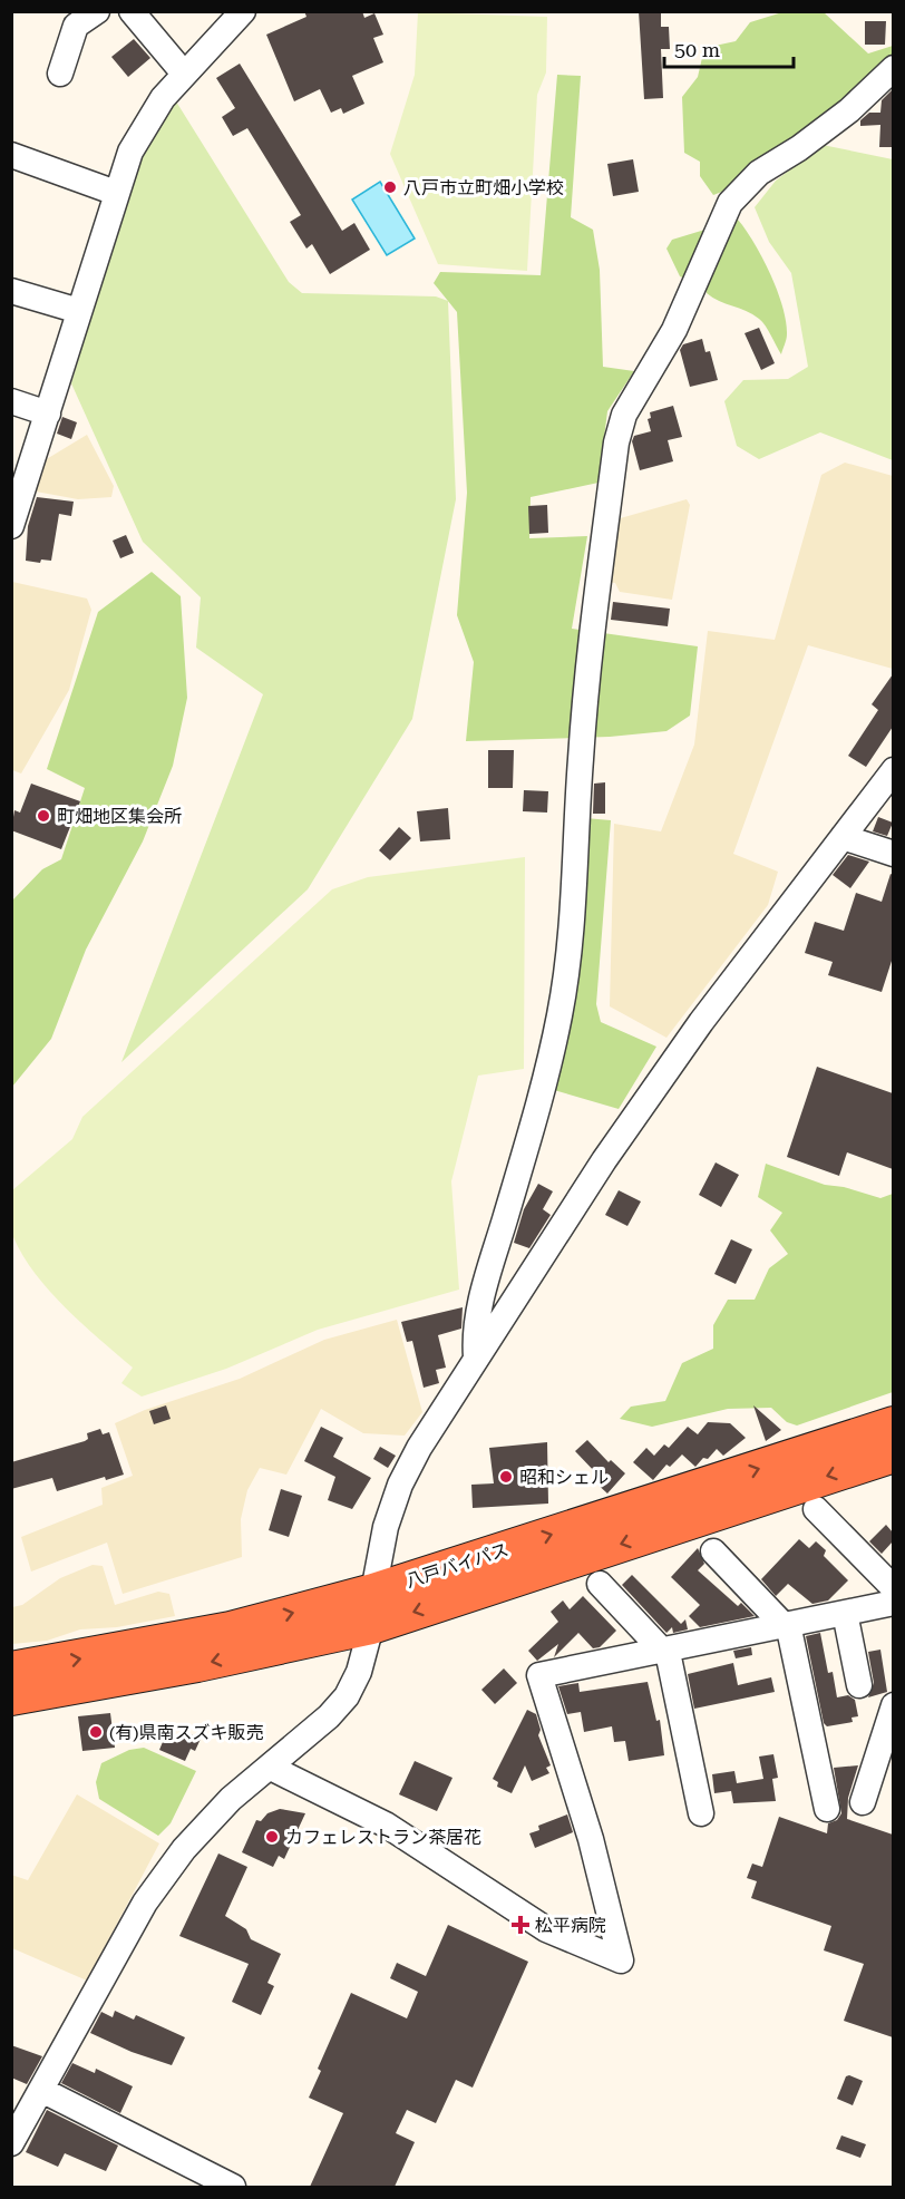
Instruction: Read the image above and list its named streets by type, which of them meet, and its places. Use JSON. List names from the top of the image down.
{
  "streets": {
    "highway": ["八戸バイパス"]
  },
  "places": {
    "other": [
      "八戸市立町畑小学校",
      "町畑地区集会所",
      "昭和シェル",
      "(有)県南スズキ販売",
      "カフェレストラン茶居花"
    ],
    "health": ["松平病院"]
  },
  "scale_bar": "50 m"
}
